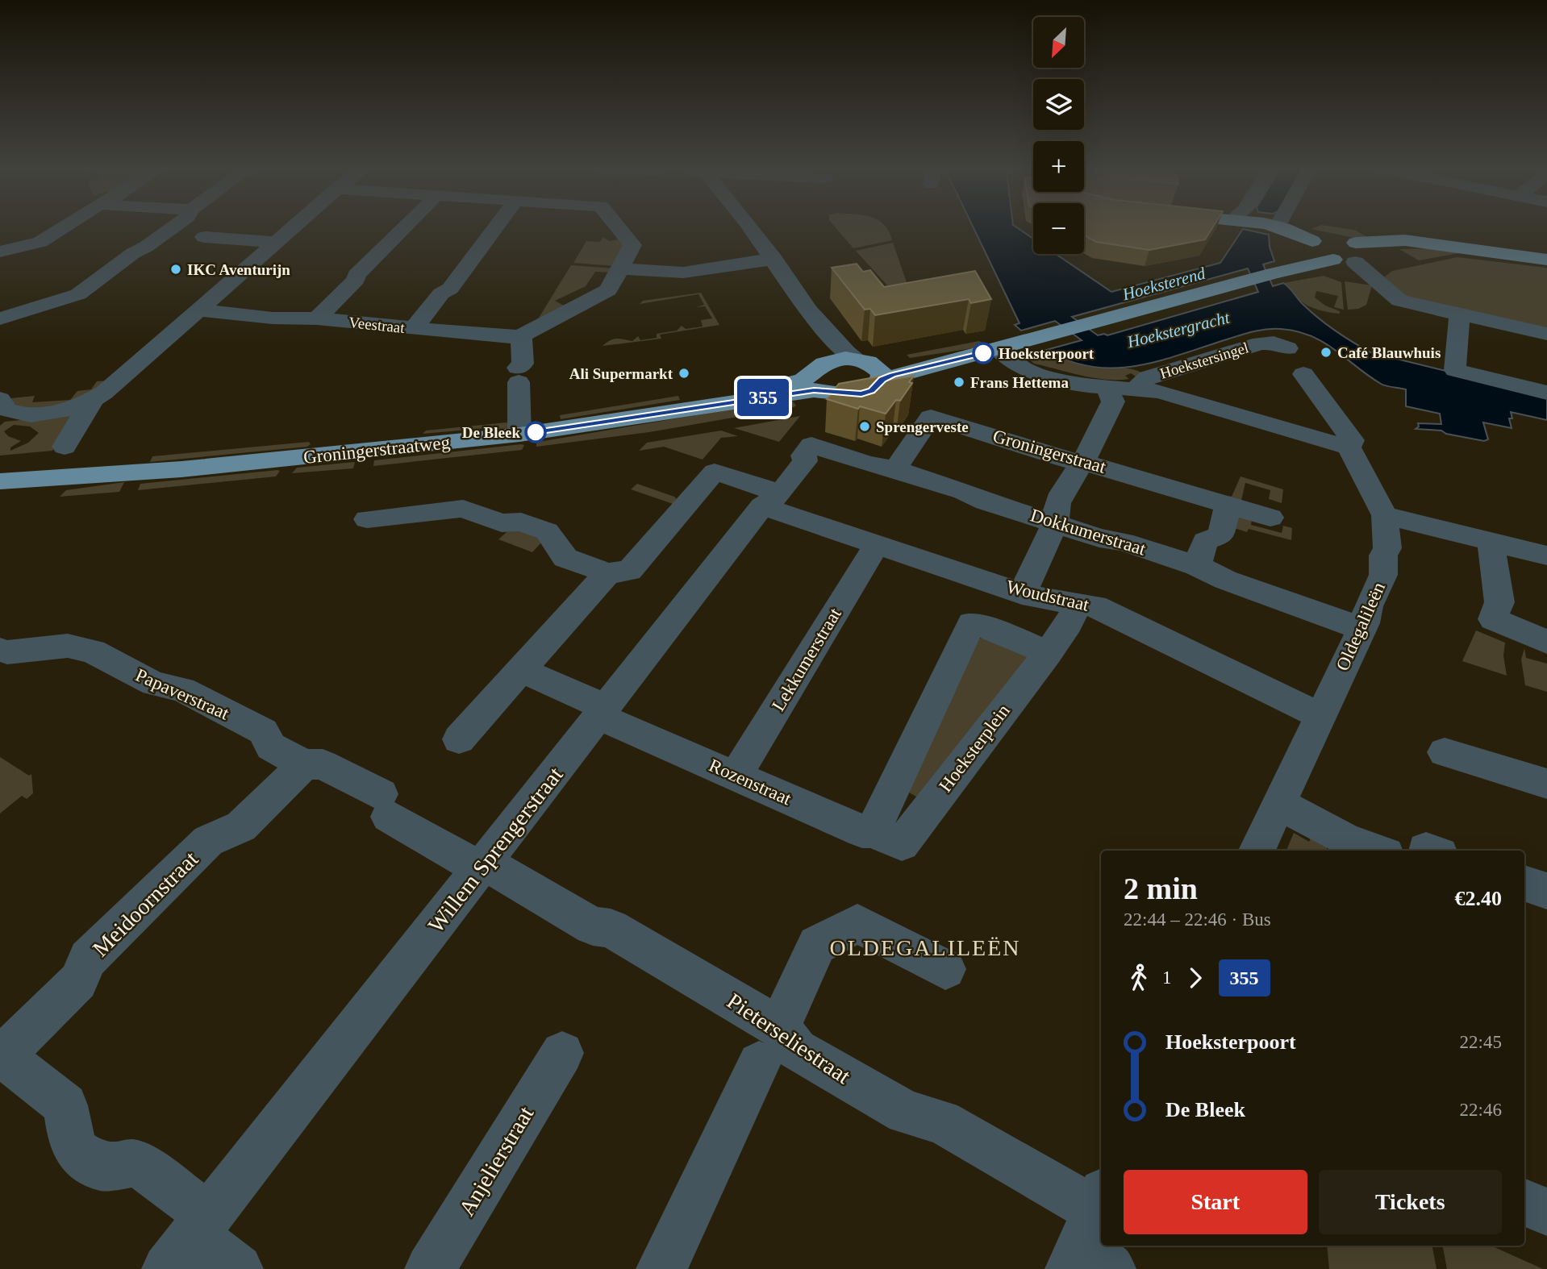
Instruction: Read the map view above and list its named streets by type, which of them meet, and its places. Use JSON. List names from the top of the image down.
{
  "streets": {
    "main road": ["Groningerstraatweg"],
    "street": [
      "Veestraat",
      "Hoekstersingel",
      "Groningerstraat",
      "Dokkumerstraat",
      "Woudstraat",
      "Oldegalileën",
      "Lekkumerstraat",
      "Papaverstraat",
      "Hoeksterplein",
      "Rozenstraat",
      "Willem Sprengerstraat",
      "Meidoornstraat",
      "Pieterseliestraat",
      "Anjelierstraat"
    ]
  },
  "crossings": [
    ["Groningerstraat", "Dokkumerstraat"],
    ["Dokkumerstraat", "Oldegalileën"],
    ["Dokkumerstraat", "Willem Sprengerstraat"],
    ["Woudstraat", "Oldegalileën"],
    ["Woudstraat", "Lekkumerstraat"],
    ["Woudstraat", "Hoeksterplein"],
    ["Woudstraat", "Willem Sprengerstraat"],
    ["Lekkumerstraat", "Rozenstraat"],
    ["Papaverstraat", "Willem Sprengerstraat"],
    ["Papaverstraat", "Meidoornstraat"],
    ["Papaverstraat", "Pieterseliestraat"],
    ["Hoeksterplein", "Rozenstraat"],
    ["Rozenstraat", "Willem Sprengerstraat"],
    ["Willem Sprengerstraat", "Pieterseliestraat"]
  ],
  "districts": ["OLDEGALILEËN"],
  "water": ["Hoeksterend", "Hoekstergracht"],
  "places": [
    "IKC Aventurijn",
    "Café Blauwhuis",
    "Hoeksterpoort",
    "Ali Supermarkt",
    "Frans Hettema",
    "Sprengerveste",
    "De Bleek"
  ],
  "lines": ["bus line 355"],
  "north": "bottom left",
  "page": {
    "on_map": "355",
    "map_buttons": ["+", "−"],
    "heading": ["2 min", "22:44 – 22:46 · Bus", "€2.40"],
    "legs": ["1", "355"],
    "list": [
      {
        "name": "Hoeksterpoort",
        "value": "22:45"
      },
      {
        "name": "De Bleek",
        "value": "22:46"
      }
    ],
    "buttons": ["Start", "Tickets"]
  }
}
